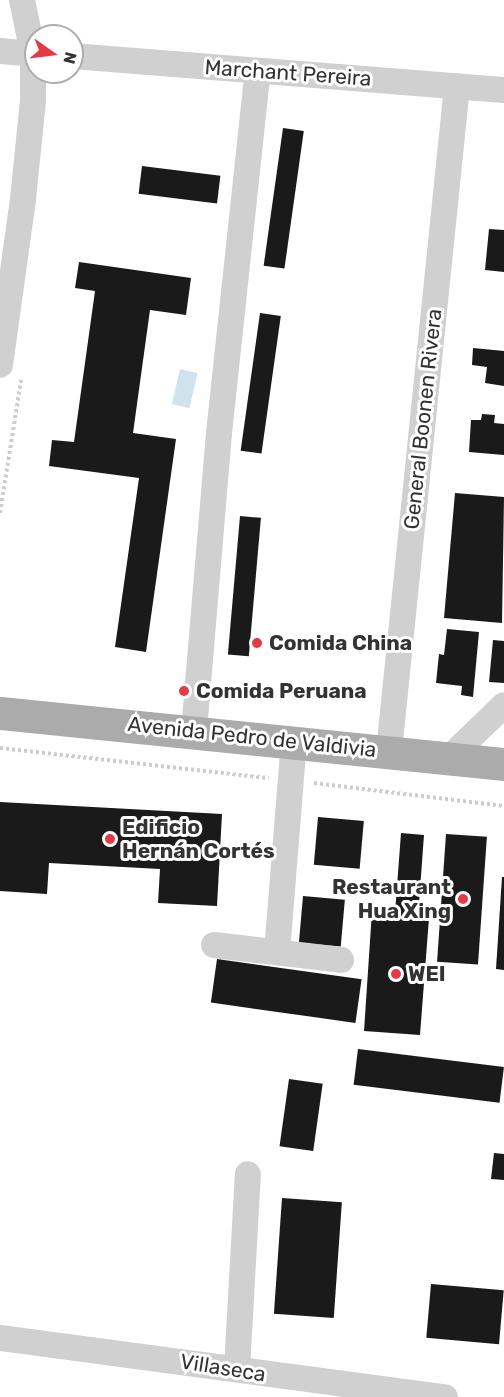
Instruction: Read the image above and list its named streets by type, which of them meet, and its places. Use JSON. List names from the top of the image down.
{
  "streets": {
    "main road": ["Avenida Pedro de Valdivia"],
    "street": ["Marchant Pereira", "General Boonen Rivera", "Villaseca"]
  },
  "crossings": [
    ["Marchant Pereira", "General Boonen Rivera"],
    ["General Boonen Rivera", "Avenida Pedro de Valdivia"]
  ],
  "places": [
    "Comida China",
    "Comida Peruana",
    "Edificio Hernán Cortés",
    "Restaurant Hua Xing",
    "WEI"
  ],
  "north": "right"
}
